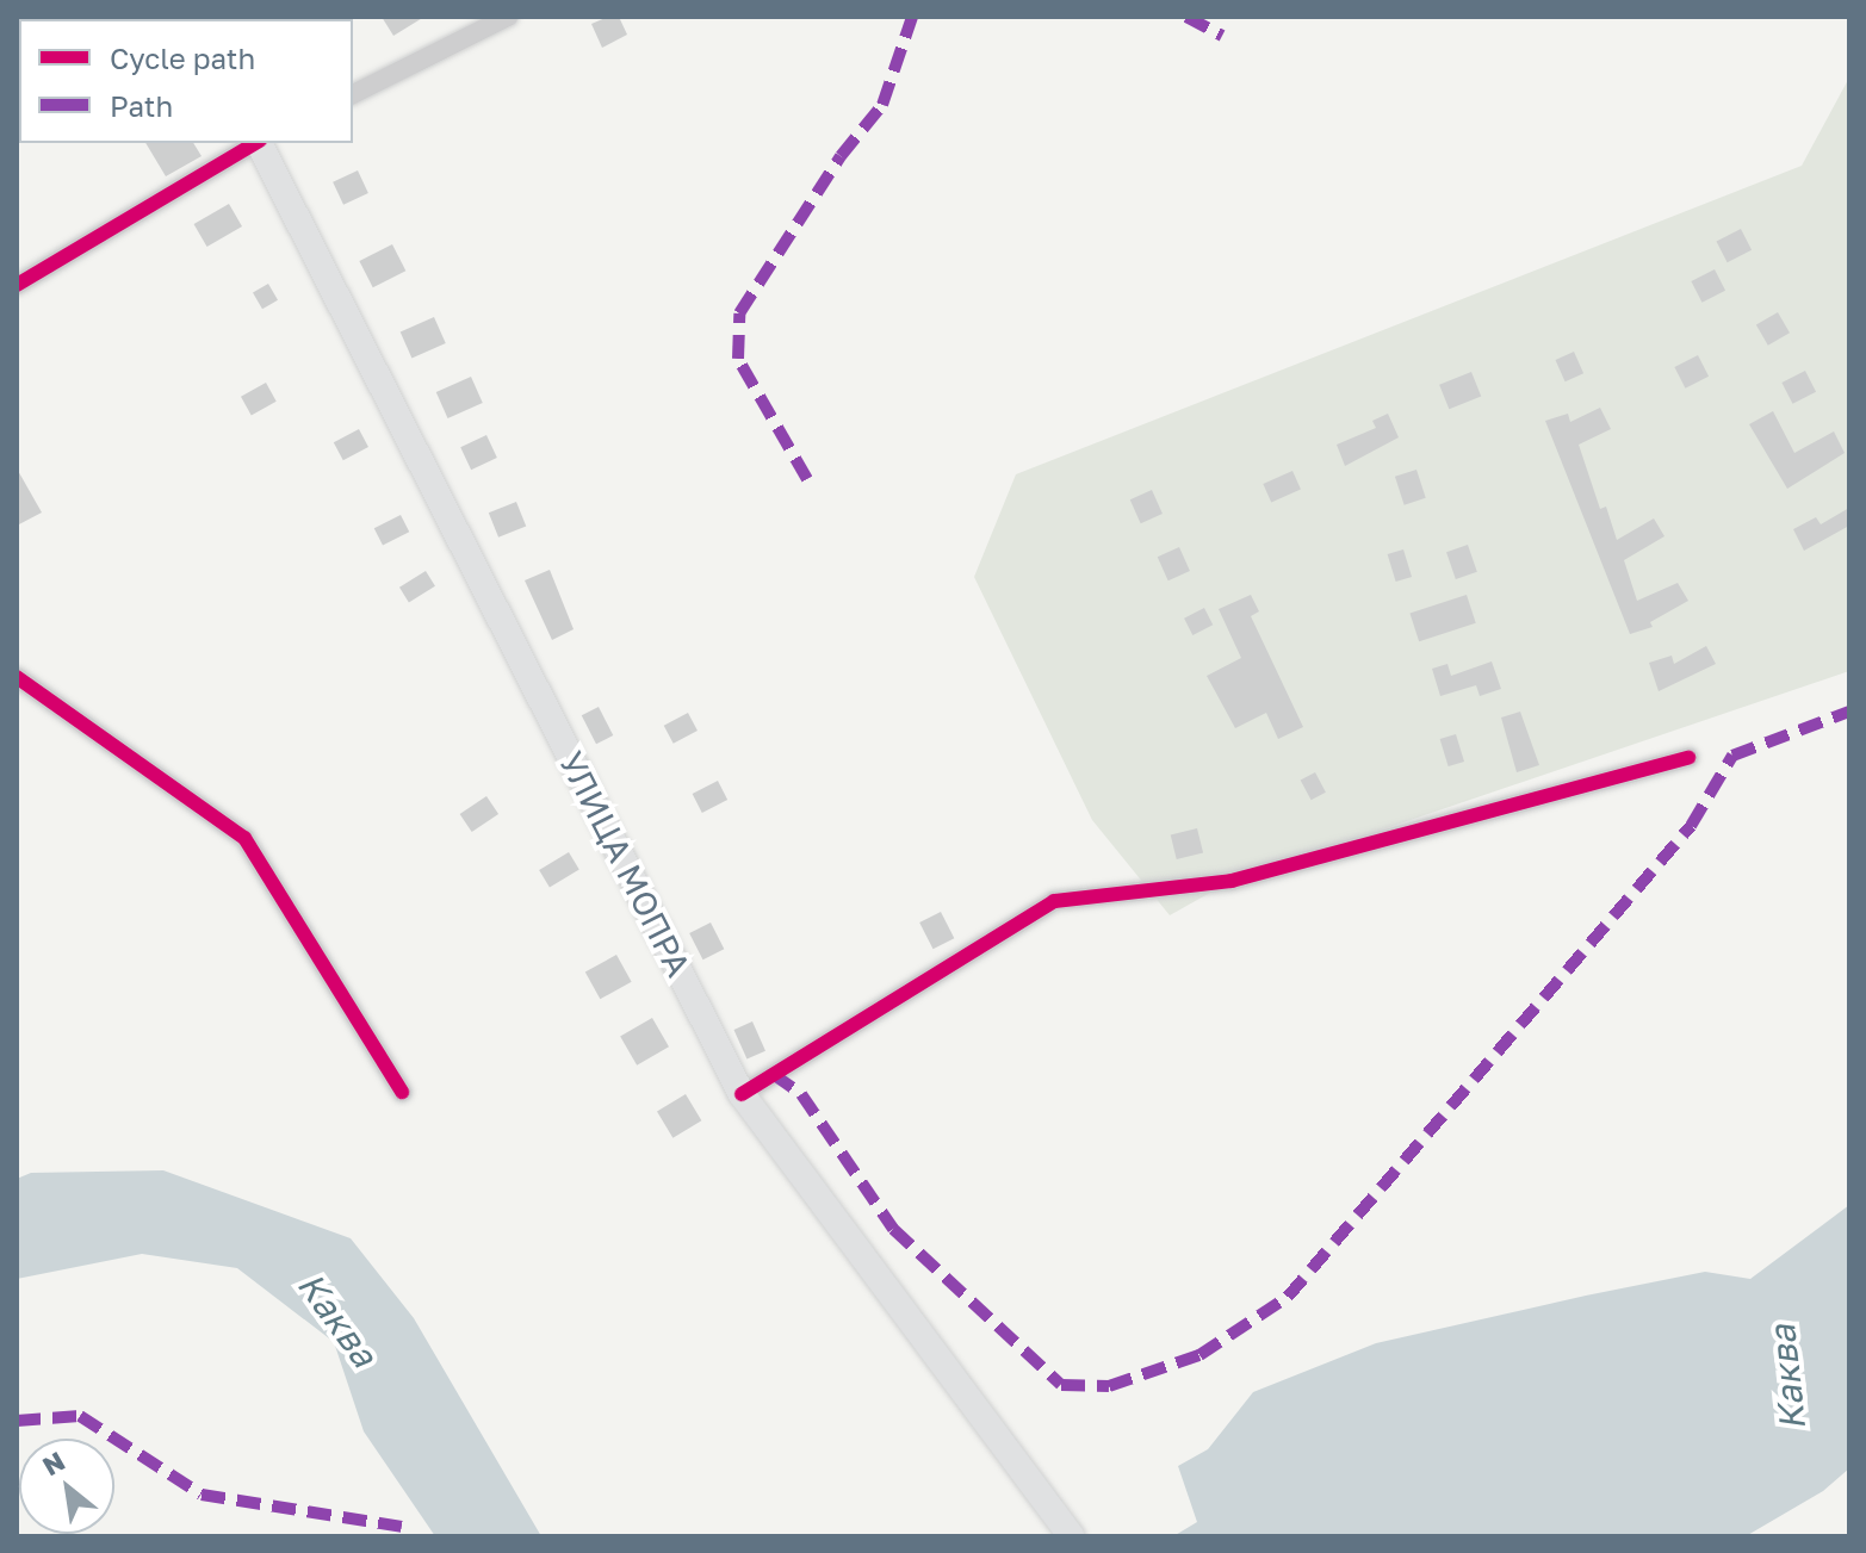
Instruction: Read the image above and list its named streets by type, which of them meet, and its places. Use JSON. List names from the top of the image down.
{
  "streets": {
    "main road": ["УЛИЦА МОПРА"]
  },
  "water": ["Каква"],
  "legend": ["Cycle path", "Path"],
  "north": "top left"
}
